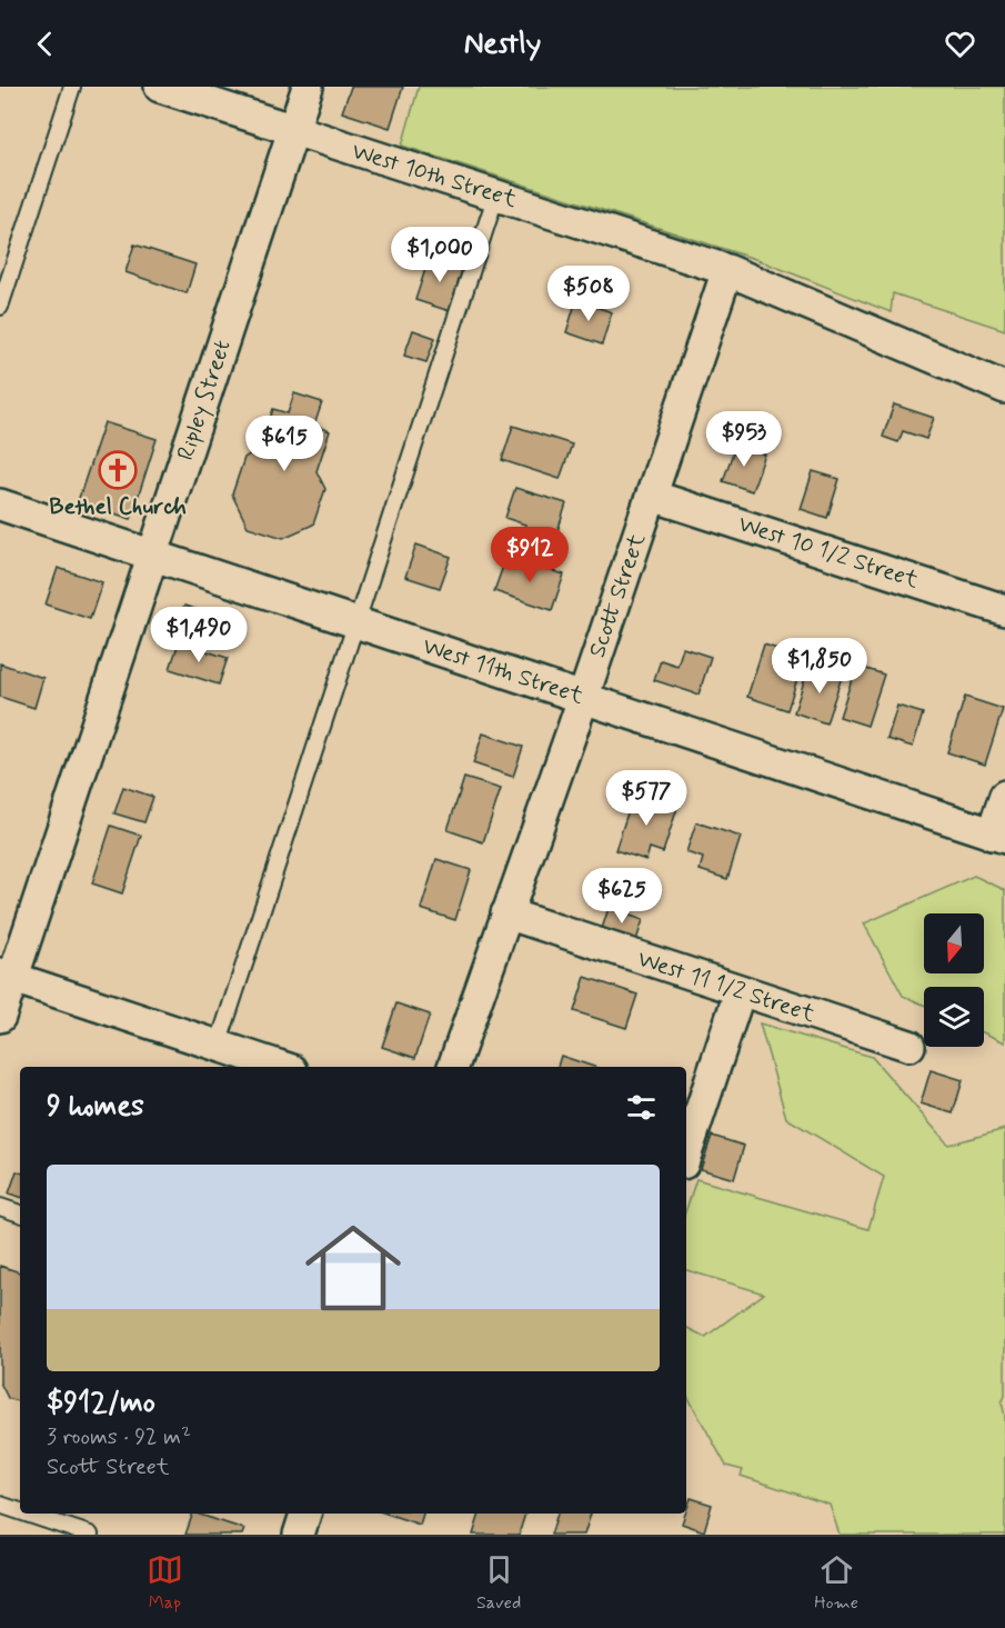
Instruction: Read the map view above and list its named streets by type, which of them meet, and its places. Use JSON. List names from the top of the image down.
{
  "streets": {
    "street": [
      "West 10th Street",
      "Ripley Street",
      "West 10 1/2 Street",
      "Scott Street",
      "West 11th Street",
      "West 11 1/2 Street"
    ]
  },
  "crossings": [
    ["West 10th Street", "Ripley Street"],
    ["West 10th Street", "Scott Street"],
    ["Ripley Street", "West 11th Street"],
    ["West 10 1/2 Street", "Scott Street"],
    ["Scott Street", "West 11th Street"],
    ["Scott Street", "West 11 1/2 Street"]
  ],
  "places": {
    "church": ["Bethel Church"]
  },
  "north": "bottom",
  "page": {
    "header": "Nestly",
    "price": [
      "$1,000",
      "$508",
      "$953",
      "$615",
      "$912",
      "$1,490",
      "$1,850",
      "$577",
      "$625"
    ],
    "heading": "9 homes",
    "list": [
      {
        "name": "$912/mo",
        "note": "3 rooms · 92 m² · Scott Street"
      }
    ],
    "tabs": ["Map", "Saved", "Home"]
  }
}
